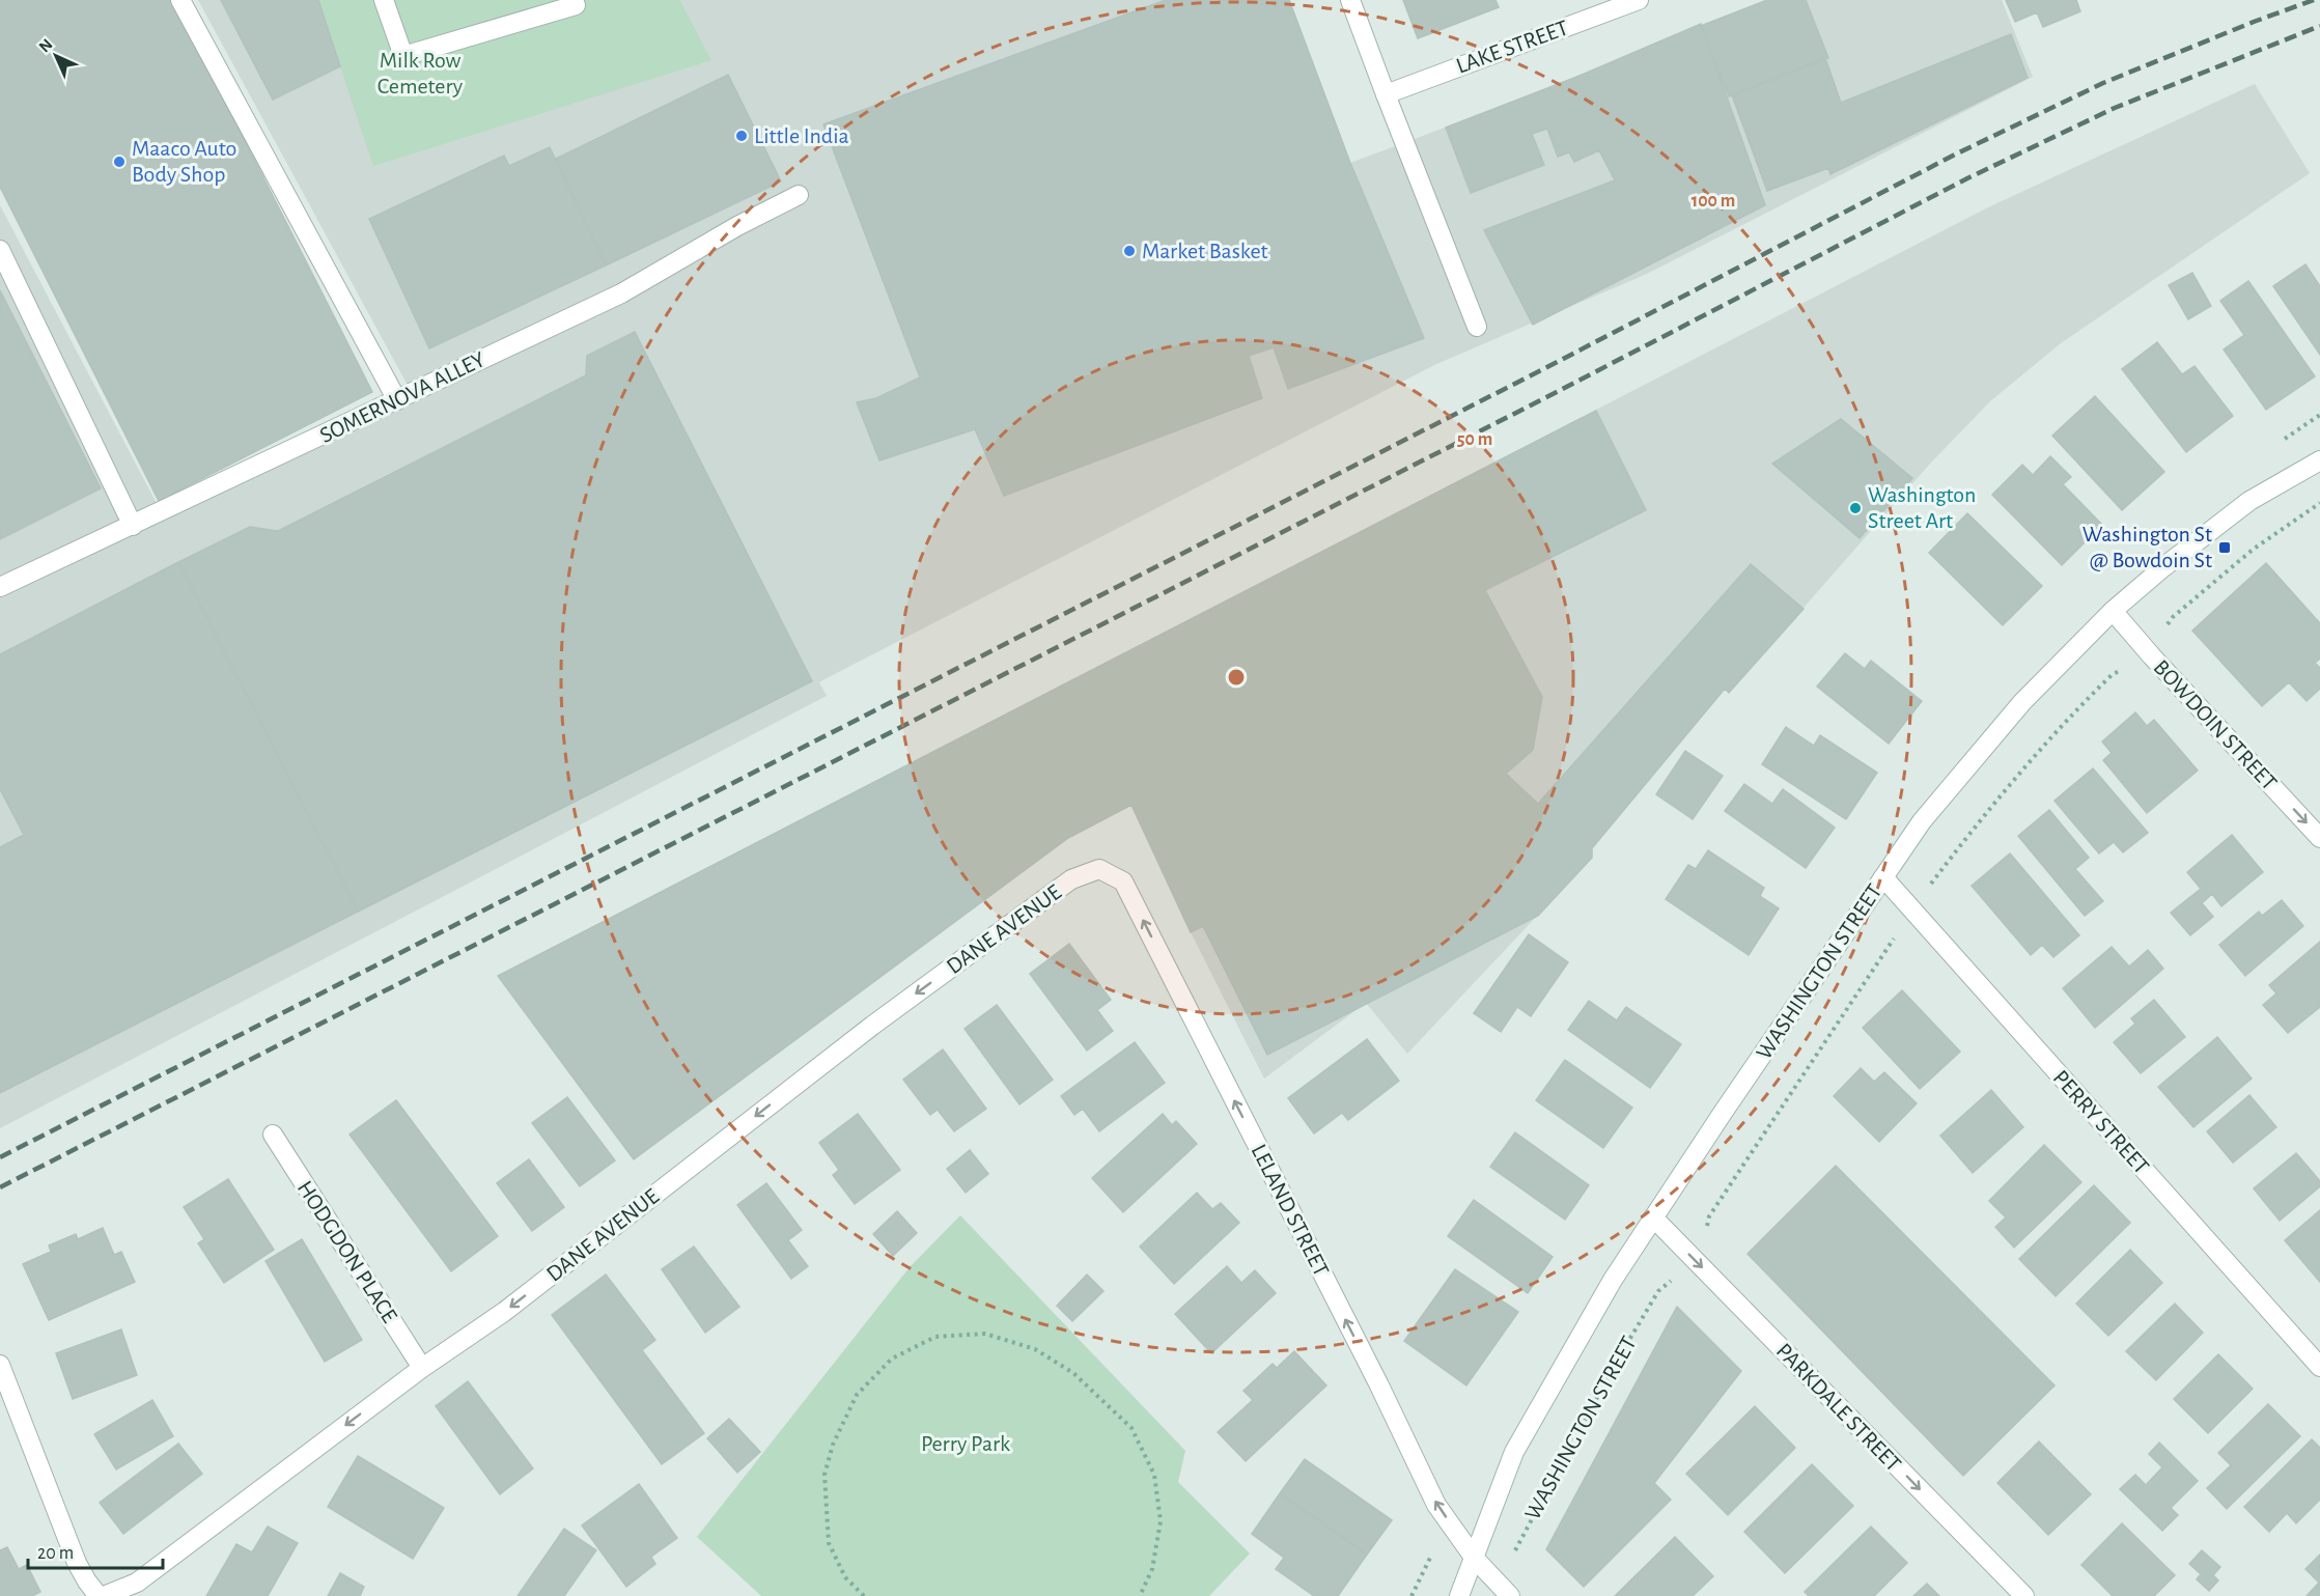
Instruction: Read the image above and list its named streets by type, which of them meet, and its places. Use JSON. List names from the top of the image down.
{
  "streets": {
    "street": [
      "LAKE STREET",
      "SOMERNOVA ALLEY",
      "BOWDOIN STREET",
      "DANE AVENUE",
      "WASHINGTON STREET",
      "PERRY STREET",
      "LELAND STREET",
      "HODGDON PLACE",
      "PARKDALE STREET"
    ]
  },
  "crossings": [
    ["BOWDOIN STREET", "WASHINGTON STREET"],
    ["DANE AVENUE", "LELAND STREET"],
    ["DANE AVENUE", "HODGDON PLACE"],
    ["WASHINGTON STREET", "PERRY STREET"],
    ["WASHINGTON STREET", "LELAND STREET"],
    ["WASHINGTON STREET", "PARKDALE STREET"]
  ],
  "one_way": [
    "BOWDOIN STREET",
    "DANE AVENUE",
    "LELAND STREET",
    "PARKDALE STREET"
  ],
  "parks": ["Milk Row Cemetery", "Perry Park"],
  "places": {
    "other": [
      "Little India",
      "Maaco Auto Body Shop",
      "Market Basket",
      "Washington Street Art"
    ],
    "transit": ["Washington St @ Bowdoin St"]
  },
  "scale_bar": "20 m",
  "north": "top left",
  "rings": ["100 m", "50 m"]
}
